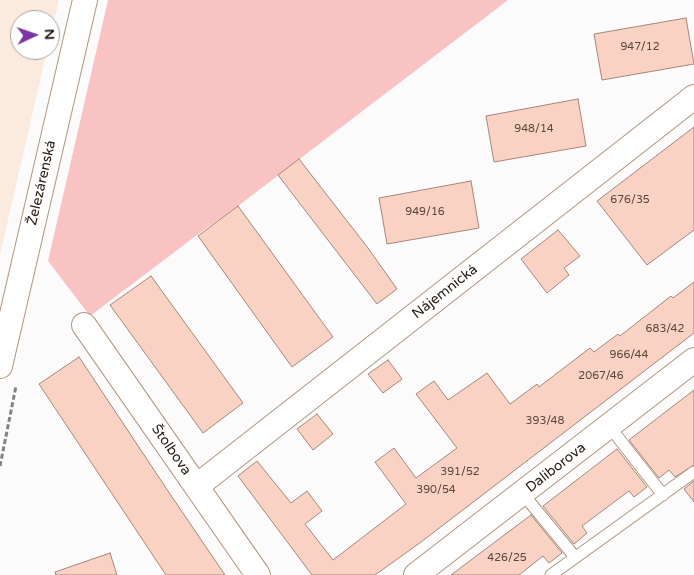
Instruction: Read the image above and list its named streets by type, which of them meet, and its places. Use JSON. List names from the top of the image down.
{
  "streets": {
    "street": [
      "Železárenská",
      "Nájemnická",
      "Štolbova",
      "Daliborova"
    ]
  },
  "crossings": [
    ["Nájemnická", "Štolbova"]
  ],
  "house_numbers": [
    "947/12",
    "948/14",
    "676/35",
    "949/16",
    "683/42",
    "966/44",
    "2067/46",
    "393/48",
    "391/52",
    "390/54",
    "426/25"
  ],
  "north": "right"
}
